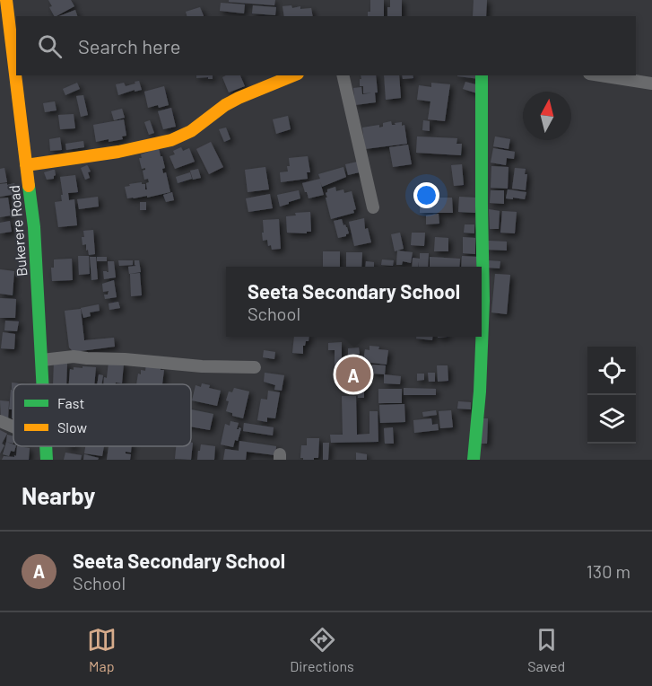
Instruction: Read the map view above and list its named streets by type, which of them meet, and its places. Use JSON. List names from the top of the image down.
{
  "streets": {
    "street": ["Bukerere Road"]
  },
  "legend": ["Fast", "Slow"],
  "north": "top",
  "page": {
    "search": "Search here",
    "popup": ["Seeta Secondary School", "School"],
    "pins": "A",
    "heading": "Nearby",
    "list": [
      {
        "mark": "A",
        "name": "Seeta Secondary School",
        "note": "School",
        "value": "130 m"
      }
    ],
    "nav": ["Map", "Directions", "Saved"]
  }
}
